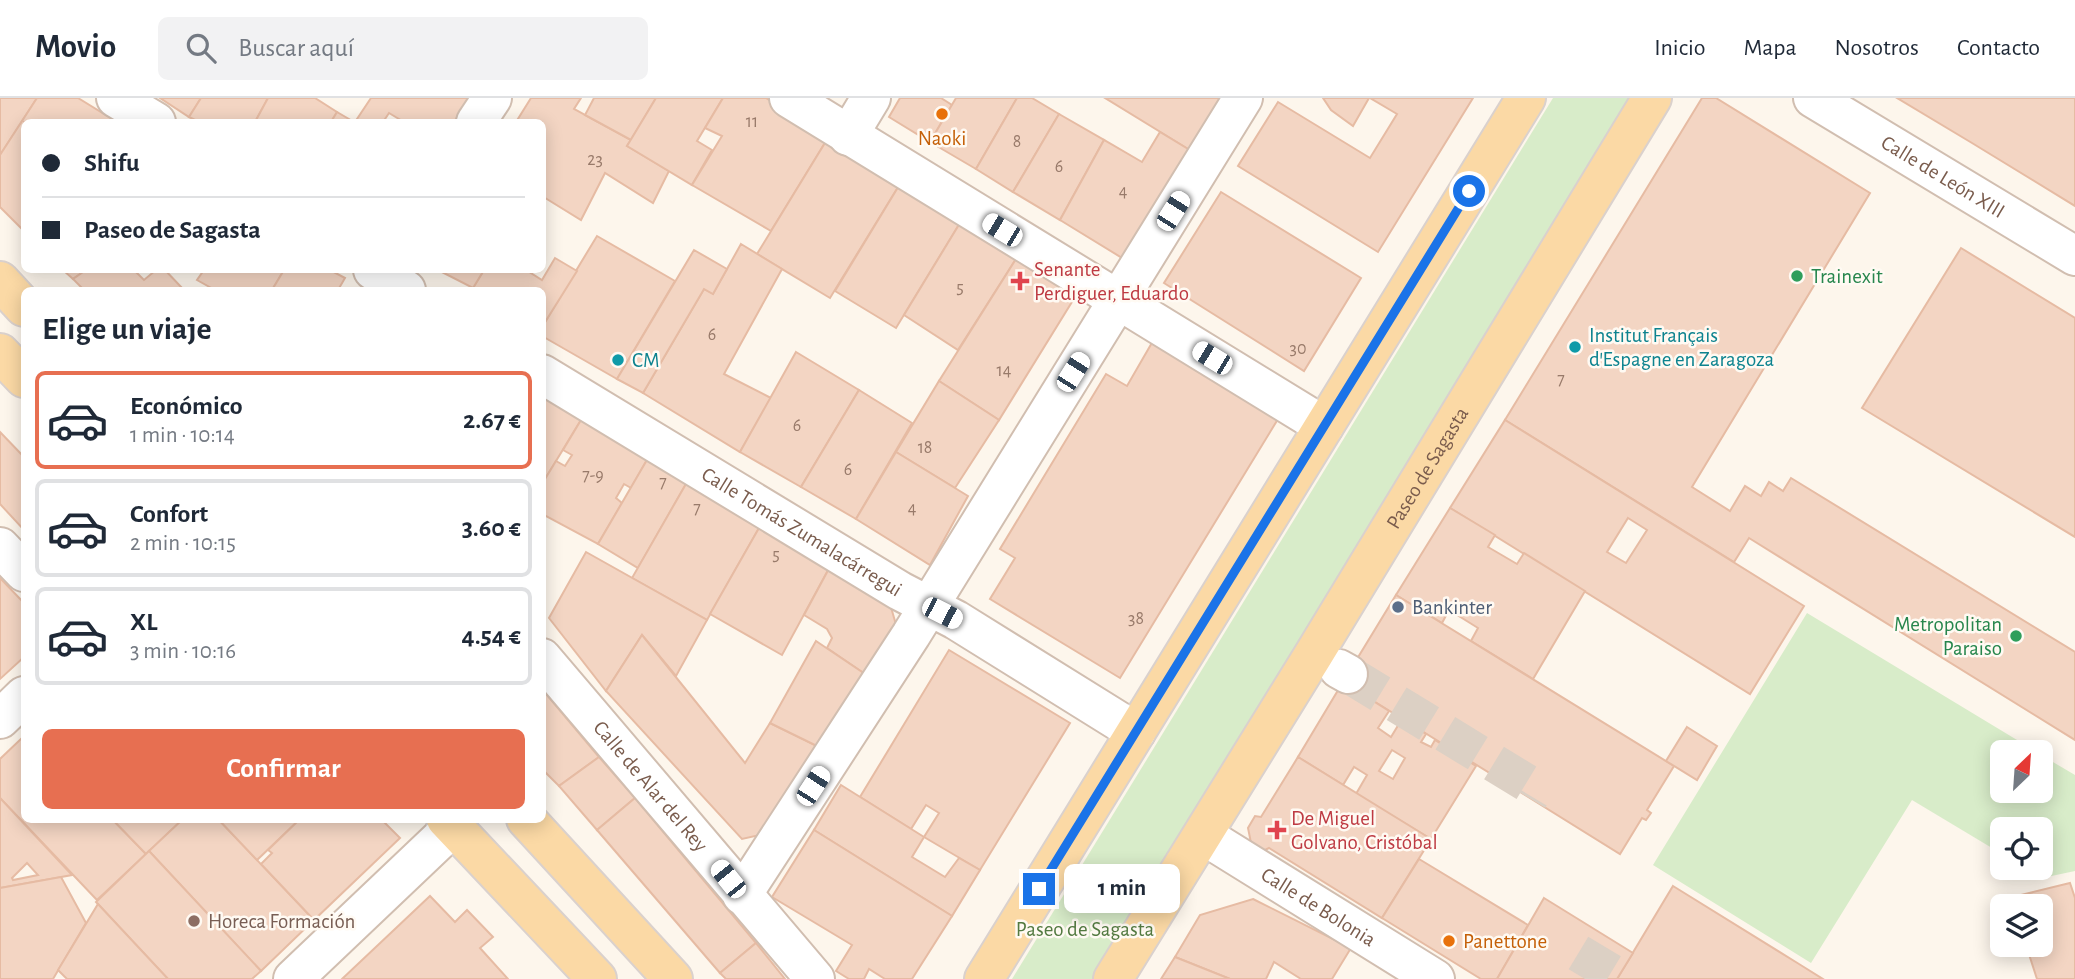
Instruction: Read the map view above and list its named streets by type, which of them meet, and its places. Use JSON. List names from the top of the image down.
{
  "streets": {
    "main road": ["Paseo de Sagasta"],
    "street": [
      "Calle de León XIII",
      "Calle Tomás Zumalacárregui",
      "Calle de Alar del Rey",
      "Calle de Bolonia"
    ]
  },
  "crossings": [
    ["Paseo de Sagasta", "Calle de Bolonia"]
  ],
  "parks": ["Paseo de Sagasta"],
  "places": {
    "other": [
      "Naoki",
      "Trainexit",
      "Institut Français d'Espagne en Zaragoza",
      "CM",
      "Bankinter",
      "Metropolitan Paraiso",
      "Horeca Formación",
      "Panettone"
    ],
    "health": ["Senante Perdiguer, Eduardo", "De Miguel Golvano, Cristóbal"]
  },
  "house_numbers": [
    "11",
    "8",
    "23",
    "6",
    "4",
    "5",
    "6",
    "30",
    "14",
    "7",
    "6",
    "18",
    "6",
    "7-9",
    "7",
    "7",
    "4",
    "5",
    "38"
  ],
  "north": "top right",
  "page": {
    "header": "Movio",
    "search": "Buscar aquí",
    "nav": [
      "Inicio",
      "Mapa",
      "Nosotros",
      "Contacto"
    ],
    "banner": ["Shifu", "Paseo de Sagasta"],
    "heading": "Elige un viaje",
    "list": [
      {
        "name": "Económico",
        "note": "1 min · 10:14",
        "value": "2.67 €"
      },
      {
        "name": "Confort",
        "note": "2 min · 10:15",
        "value": "3.60 €"
      },
      {
        "name": "XL",
        "note": "3 min · 10:16",
        "value": "4.54 €"
      }
    ],
    "buttons": "Confirmar",
    "bubble": "1 min"
  }
}
